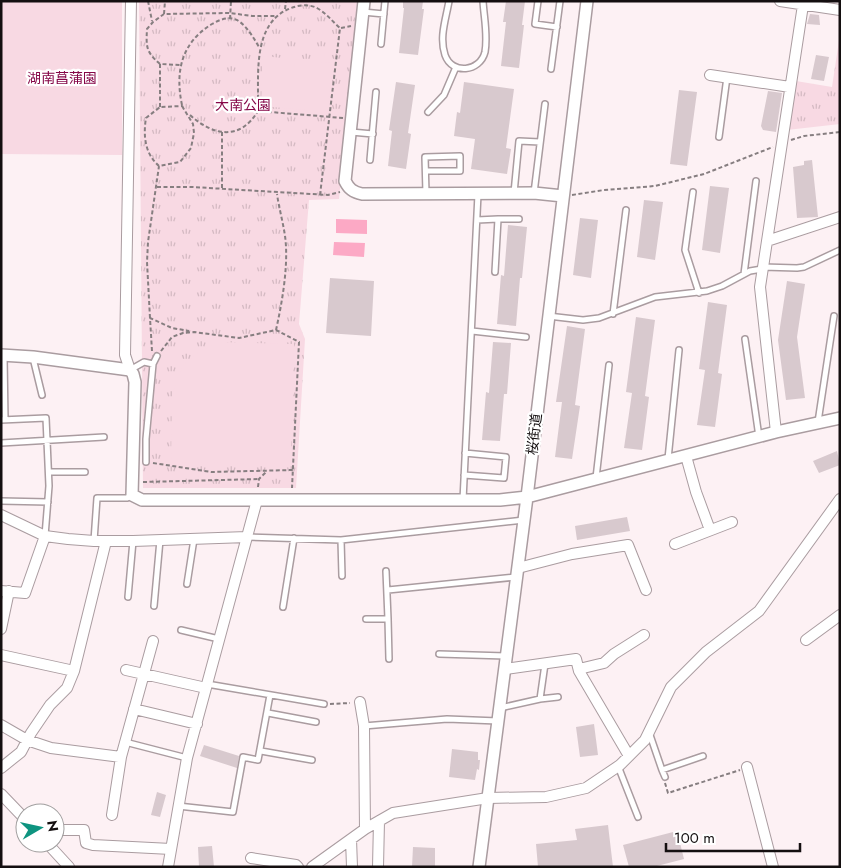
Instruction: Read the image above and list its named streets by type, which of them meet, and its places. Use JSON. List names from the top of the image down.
{
  "streets": {
    "street": ["桜街道"]
  },
  "parks": ["湖南菖蒲園", "大南公園"],
  "scale_bar": "100 m",
  "north": "right"
}
